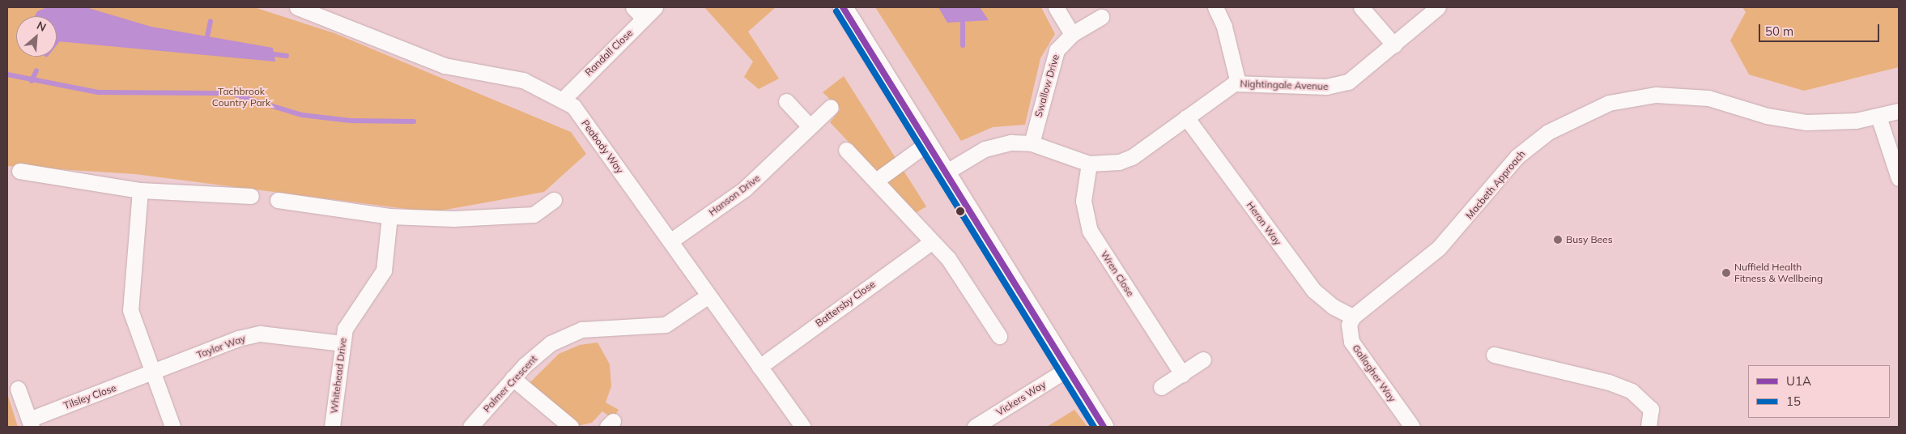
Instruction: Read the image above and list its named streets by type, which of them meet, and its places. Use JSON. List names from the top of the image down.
{
  "streets": {
    "street": [
      "Randall Close",
      "Nightingale Avenue",
      "Swallow Drive",
      "Peabody Way",
      "Macbeth Approach",
      "Hanson Drive",
      "Heron Way",
      "Wren Close",
      "Battersby Close",
      "Taylor Way",
      "Gallagher Way",
      "Whitehead Drive",
      "Palmer Crescent",
      "Tilsley Close",
      "Vickers Way"
    ]
  },
  "crossings": [
    ["Randall Close", "Peabody Way"],
    ["Nightingale Avenue", "Swallow Drive"],
    ["Nightingale Avenue", "Heron Way"],
    ["Nightingale Avenue", "Wren Close"],
    ["Peabody Way", "Hanson Drive"],
    ["Peabody Way", "Battersby Close"],
    ["Peabody Way", "Palmer Crescent"],
    ["Macbeth Approach", "Heron Way"],
    ["Macbeth Approach", "Gallagher Way"],
    ["Heron Way", "Gallagher Way"],
    ["Taylor Way", "Whitehead Drive"],
    ["Taylor Way", "Tilsley Close"]
  ],
  "parks": ["Tachbrook Country Park"],
  "places": ["Busy Bees", "Nuffield Health Fitness & Wellbeing"],
  "lines": ["transit line U1A", "transit line 15"],
  "legend": ["U1A", "15"],
  "scale_bar": "50 m",
  "north": "top right"
}
